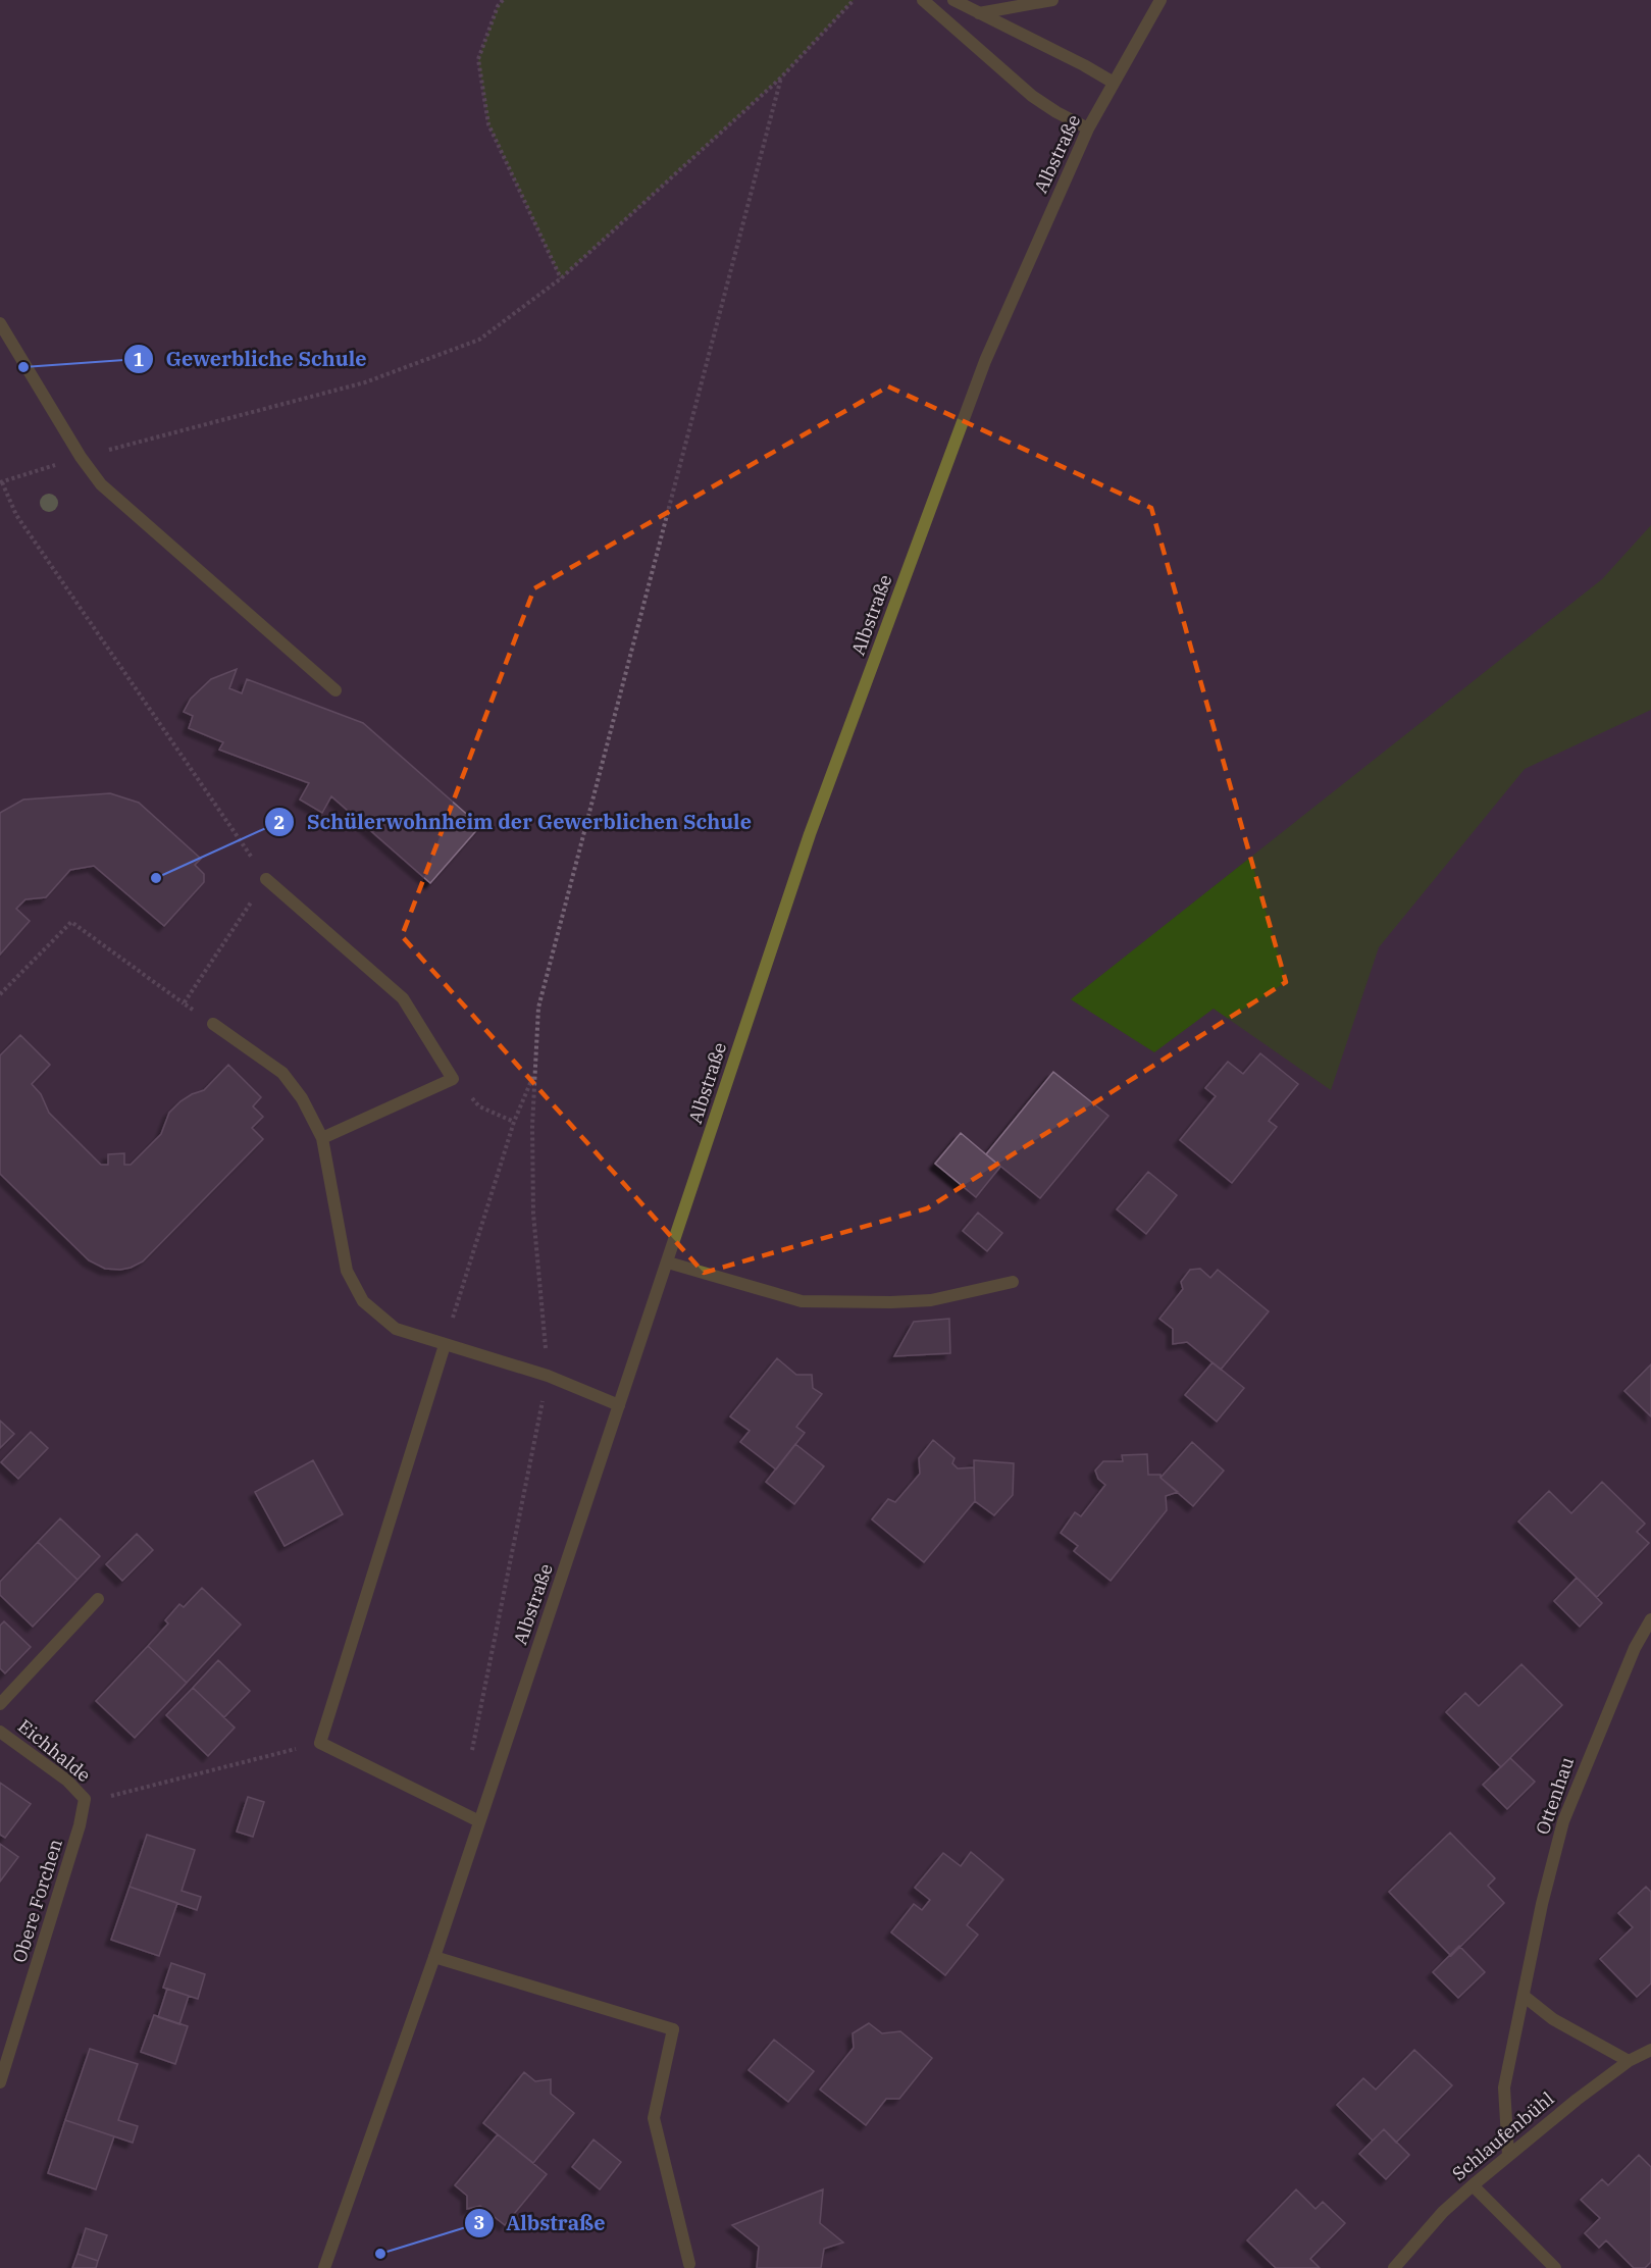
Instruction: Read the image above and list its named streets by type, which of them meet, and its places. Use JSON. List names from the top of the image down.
{
  "streets": {
    "street": [
      "Albstraße",
      "Eichhalde",
      "Ottenhau",
      "Obere Forchen",
      "Schlaufenbühl"
    ]
  },
  "crossings": [
    ["Eichhalde", "Obere Forchen"],
    ["Ottenhau", "Schlaufenbühl"]
  ],
  "places": ["Gewerbliche Schule", "Schülerwohnheim der Gewerblichen Schule", "Albstraße"]
}
